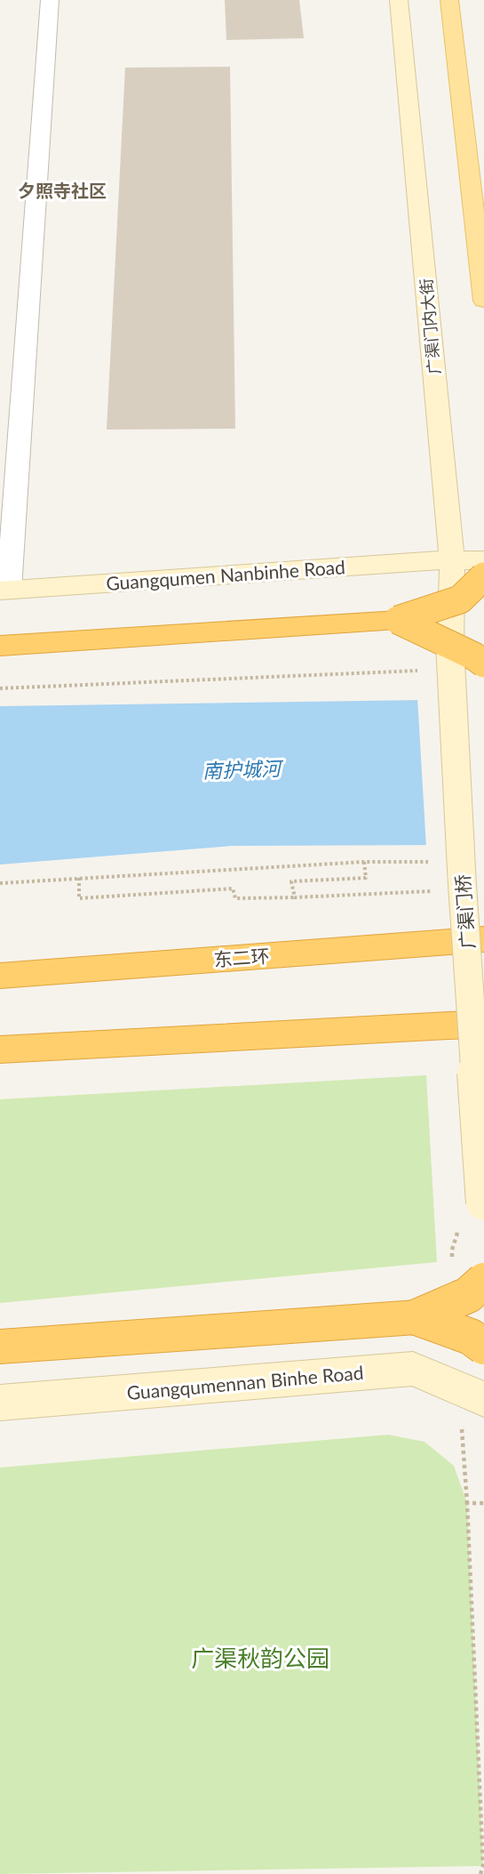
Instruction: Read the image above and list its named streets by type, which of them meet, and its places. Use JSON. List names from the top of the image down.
{
  "streets": {
    "highway": ["东二环"],
    "street": [
      "广渠门内大街",
      "Guangqumen Nanbinhe Road",
      "广渠门桥",
      "Guangqumennan Binhe Road"
    ]
  },
  "crossings": [
    ["广渠门内大街", "Guangqumen Nanbinhe Road"],
    ["广渠门内大街", "广渠门桥"]
  ],
  "districts": ["夕照寺社区"],
  "water": ["南护城河"],
  "parks": ["广渠秋韵公园"]
}
